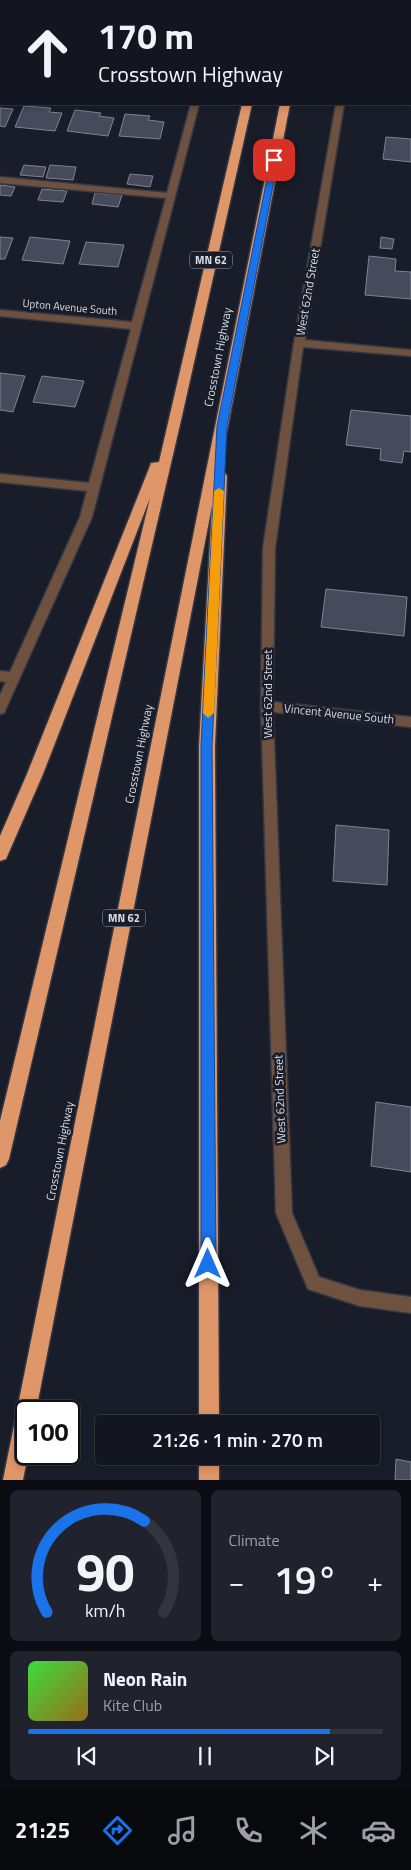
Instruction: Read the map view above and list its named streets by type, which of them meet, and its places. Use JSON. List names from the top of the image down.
{
  "streets": {
    "highway": ["MN 62", "Crosstown Highway"],
    "street": ["West 62nd Street", "Upton Avenue South", "Vincent Avenue South"]
  },
  "crossings": [
    ["West 62nd Street", "Vincent Avenue South"]
  ],
  "page": {
    "turn": ["170 m", "Crosstown Highway"],
    "limit": "100",
    "trip": "21:26 · 1 min · 270 m",
    "tile": "Climate",
    "heat": ["−", "19°", "+"],
    "song": ["Neon Rain", "Kite Club"],
    "tabs": "21:25",
    "gauge": ["90", "km/h"]
  }
}
